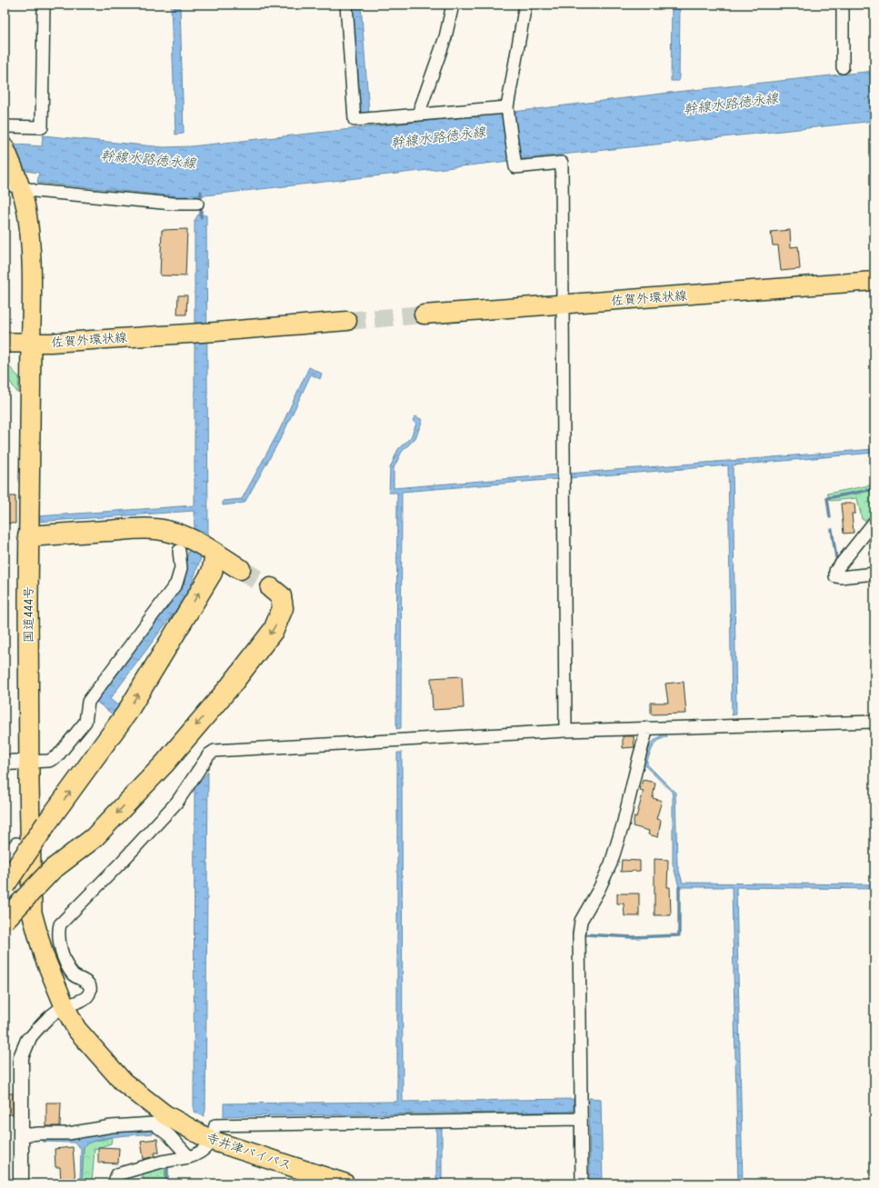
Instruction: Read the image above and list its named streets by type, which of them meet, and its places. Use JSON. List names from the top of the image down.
{
  "streets": {
    "highway": ["国道444号", "寺井津バイパス"],
    "main road": ["佐賀外環状線"]
  },
  "crossings": [
    ["佐賀外環状線", "国道444号"],
    ["国道444号", "寺井津バイパス"]
  ],
  "water": ["幹線水路徳永線"]
}
